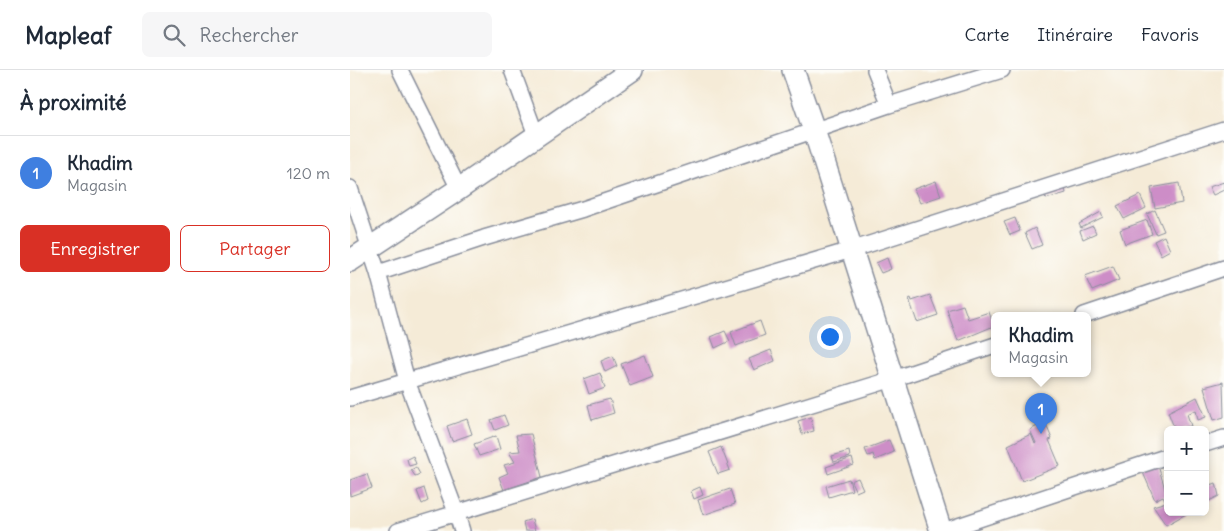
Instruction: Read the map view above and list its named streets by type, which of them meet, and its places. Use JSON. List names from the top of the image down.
{
  "page": {
    "header": "Mapleaf",
    "search": "Rechercher",
    "nav": ["Carte", "Itinéraire", "Favoris"],
    "heading": "À proximité",
    "list": [
      {
        "mark": "1",
        "name": "Khadim",
        "note": "Magasin",
        "value": "120 m"
      }
    ],
    "buttons": ["Enregistrer", "Partager"],
    "popup": ["Khadim", "Magasin"],
    "pins": "1",
    "map_buttons": ["+", "−"]
  }
}
